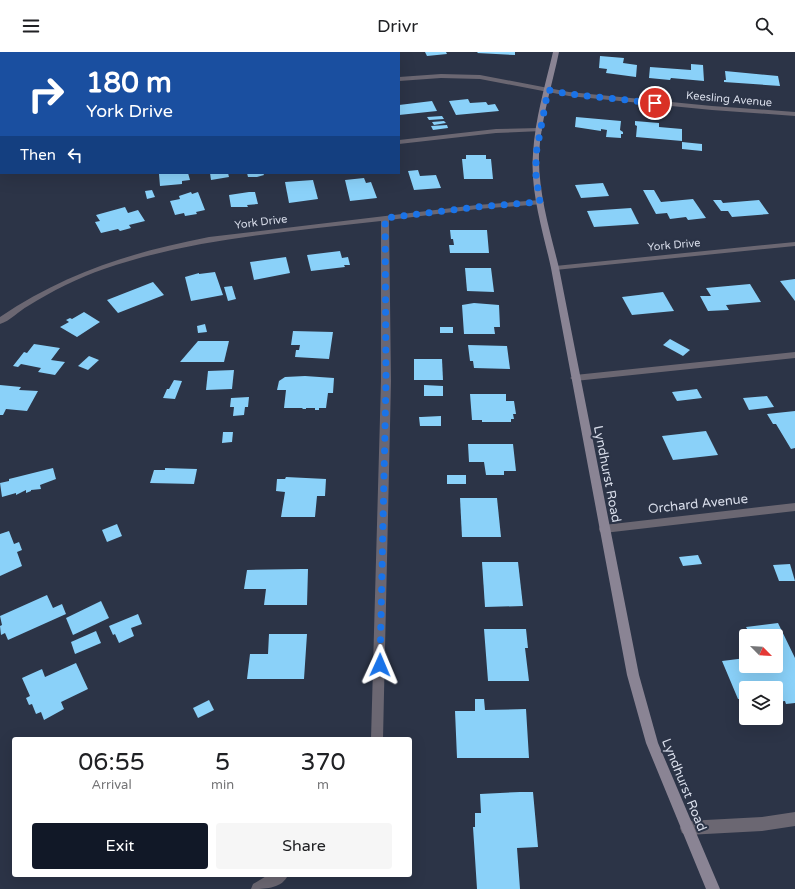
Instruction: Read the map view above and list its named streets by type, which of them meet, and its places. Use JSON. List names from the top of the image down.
{
  "streets": {
    "main road": ["Lyndhurst Road"],
    "street": ["Keesling Avenue", "York Drive", "Orchard Avenue"]
  },
  "crossings": [
    ["Keesling Avenue", "Lyndhurst Road"],
    ["York Drive", "Lyndhurst Road"],
    ["Lyndhurst Road", "Orchard Avenue"]
  ],
  "north": "bottom right",
  "page": {
    "header": "Drivr",
    "turn": ["180 m", "York Drive"],
    "then": "Then",
    "eta": [
      "06:55",
      "Arrival",
      "5",
      "min",
      "370",
      "m"
    ],
    "buttons": ["Exit", "Share"]
  }
}
